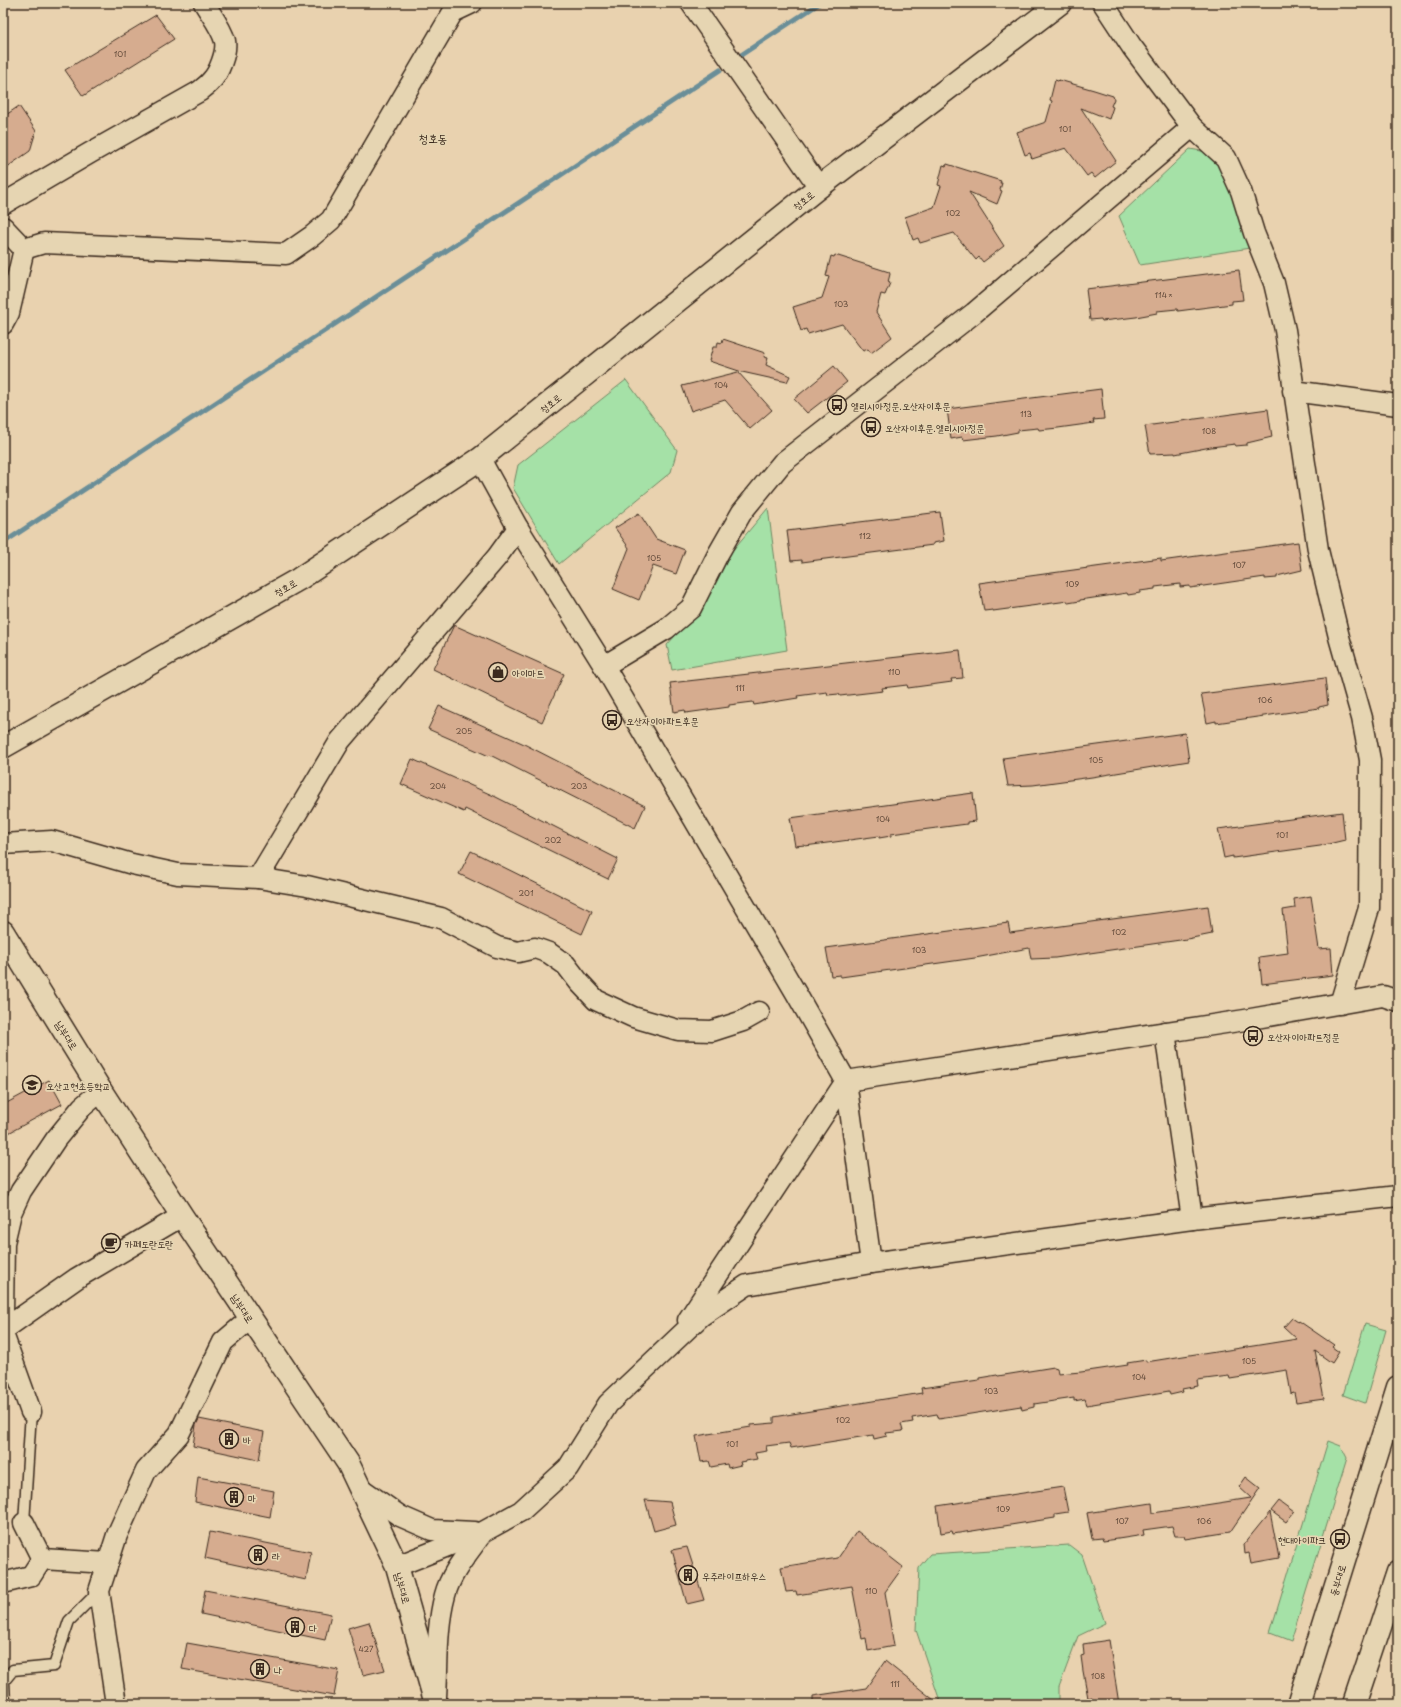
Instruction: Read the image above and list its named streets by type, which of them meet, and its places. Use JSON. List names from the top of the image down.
{
  "streets": {
    "main road": ["청호로", "남부대로", "동부대로"]
  },
  "districts": ["청호동"],
  "places": {
    "bus stop": [
      "엘리시아정문.오산자이후문",
      "오산자이후문.엘리시아정문",
      "오산자이아파트후문",
      "오산자이아파트정문",
      "현대아이파크"
    ],
    "shop": ["아이마트"],
    "school or university": ["오산고현초등학교"],
    "cafe": ["카페도란도란"],
    "building": [
      "바",
      "마",
      "라",
      "우주라이프하우스",
      "다",
      "나"
    ]
  },
  "house_numbers": [
    "101",
    "101",
    "102",
    "114ㅈ",
    "103",
    "104",
    "113",
    "108",
    "112",
    "105",
    "107",
    "109",
    "110",
    "111",
    "106",
    "205",
    "105",
    "204",
    "203",
    "104",
    "101",
    "202",
    "201",
    "102",
    "103",
    "105",
    "104",
    "103",
    "102",
    "101",
    "109",
    "107",
    "106",
    "110",
    "427",
    "108",
    "111"
  ]
}
